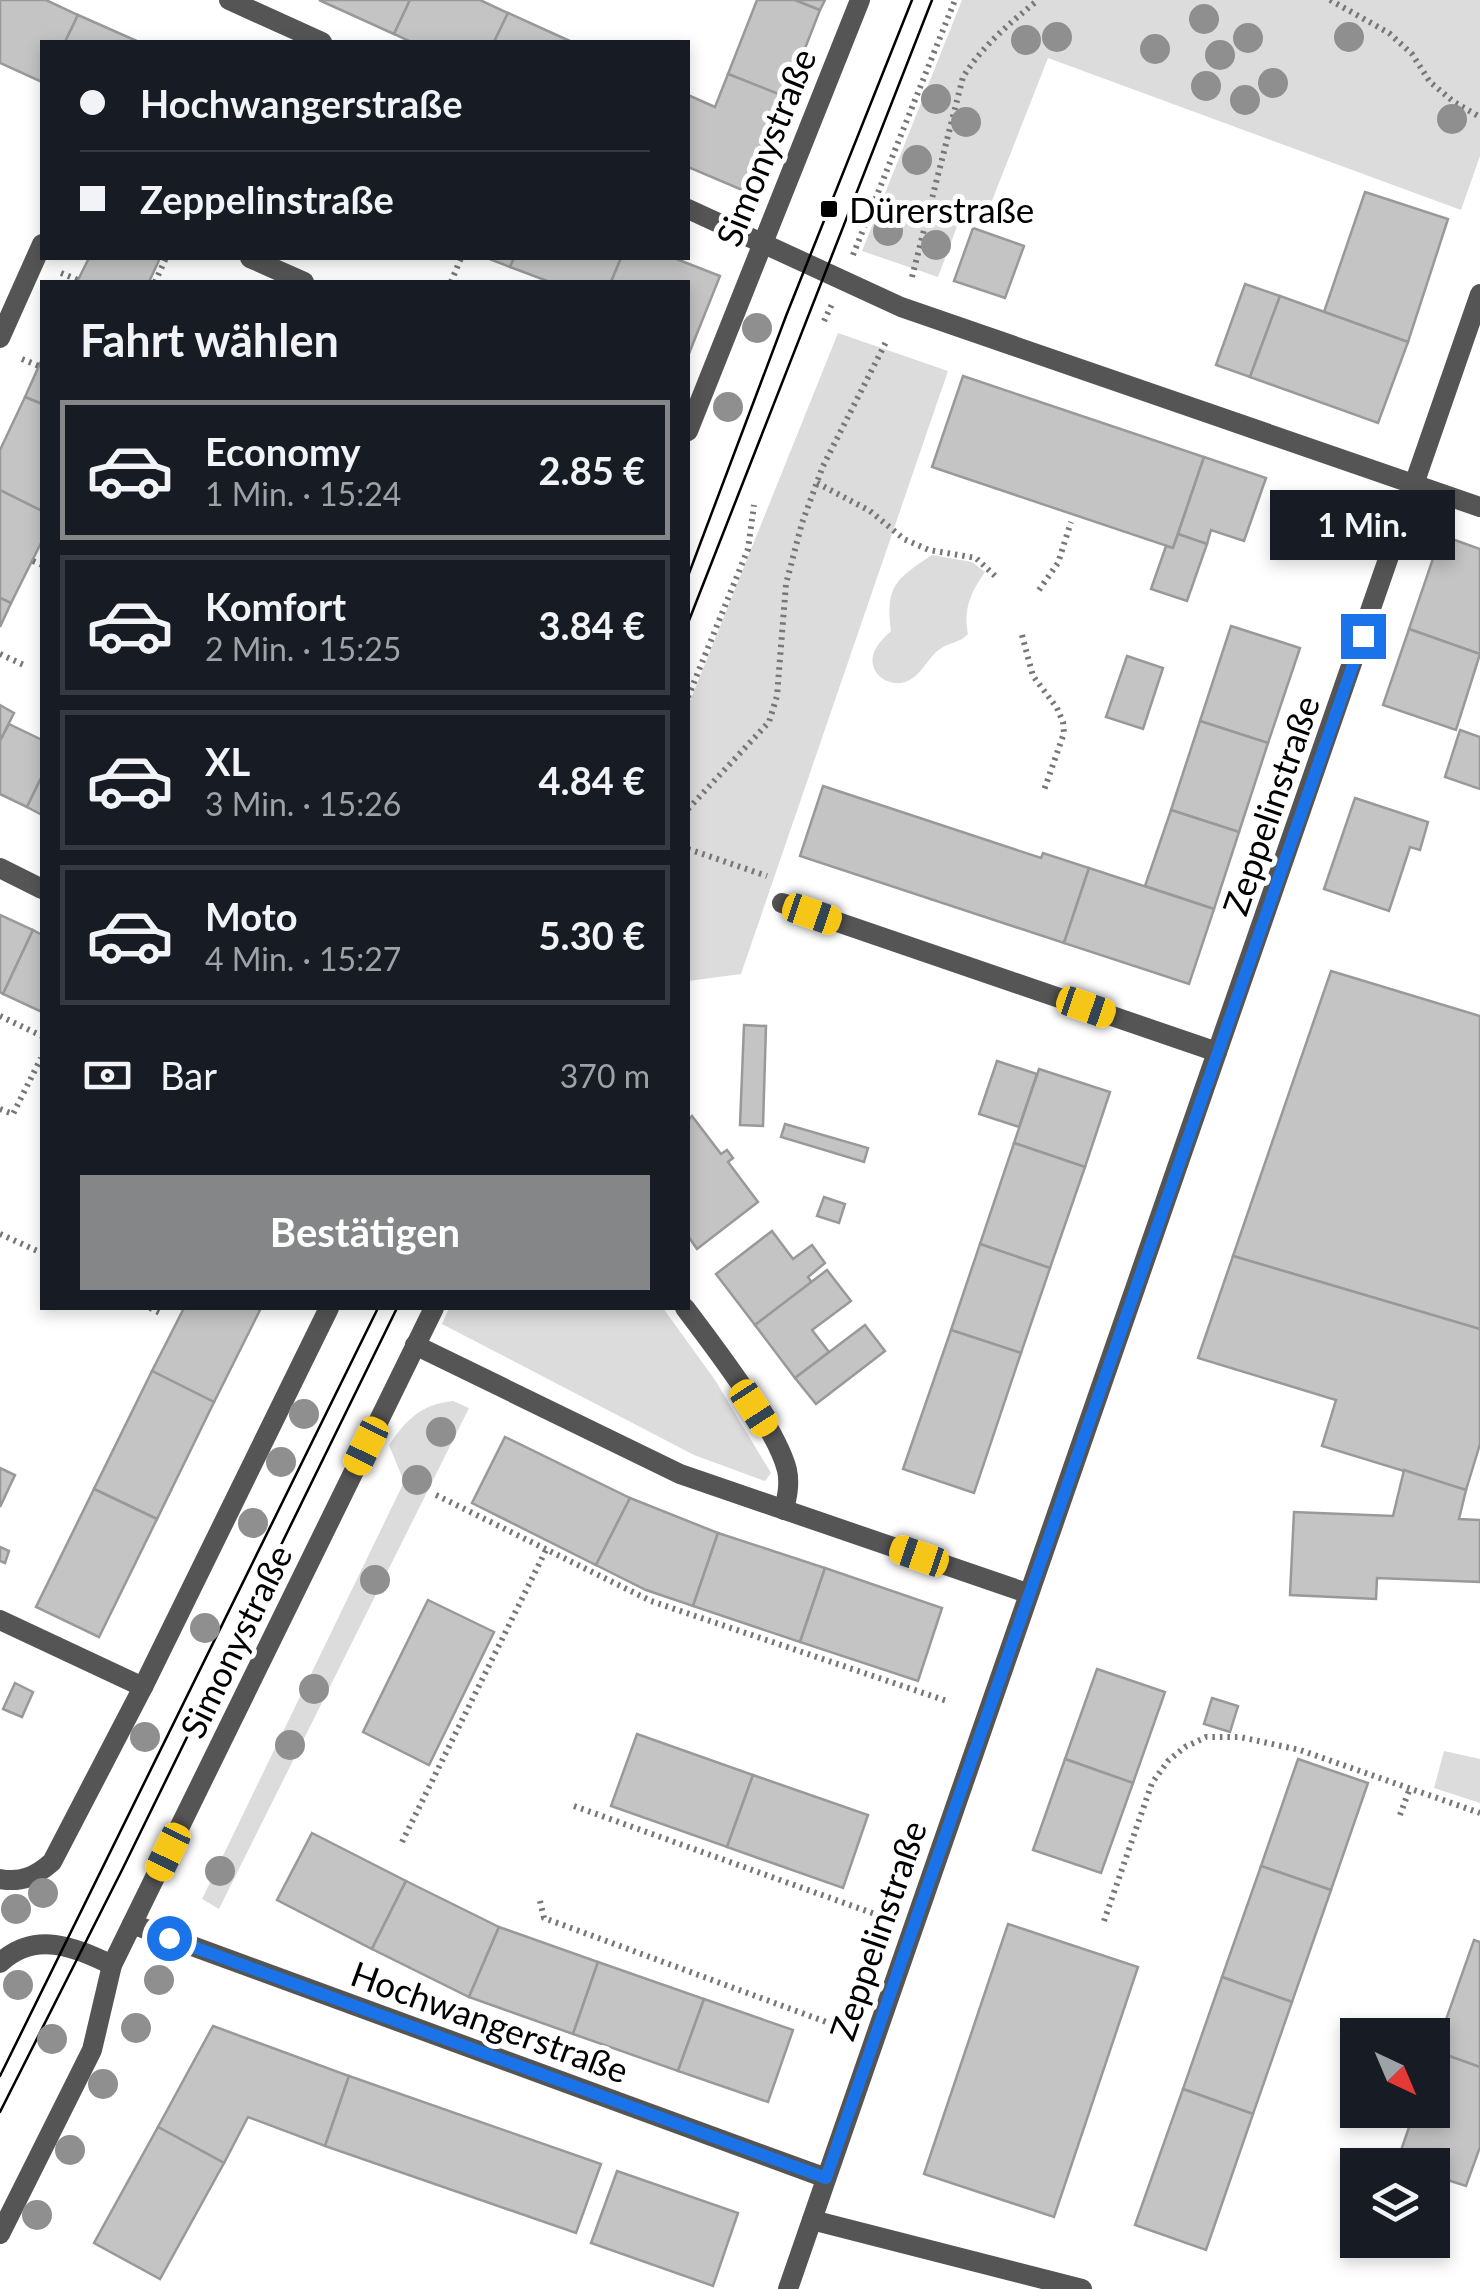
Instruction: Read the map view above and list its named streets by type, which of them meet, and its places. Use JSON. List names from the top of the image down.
{
  "streets": {
    "street": ["Simonystraße", "Zeppelinstraße", "Hochwangerstraße"]
  },
  "crossings": [
    ["Simonystraße", "Hochwangerstraße"],
    ["Zeppelinstraße", "Hochwangerstraße"]
  ],
  "places": {
    "transit": ["Dürerstraße"]
  },
  "north": "bottom right",
  "page": {
    "banner": ["Hochwangerstraße", "Zeppelinstraße"],
    "heading": "Fahrt wählen",
    "list": [
      {
        "name": "Economy",
        "note": "1 Min. · 15:24",
        "value": "2.85 €"
      },
      {
        "name": "Komfort",
        "note": "2 Min. · 15:25",
        "value": "3.84 €"
      },
      {
        "name": "XL",
        "note": "3 Min. · 15:26",
        "value": "4.84 €"
      },
      {
        "name": "Moto",
        "note": "4 Min. · 15:27",
        "value": "5.30 €"
      }
    ],
    "bubble": "1 Min.",
    "pay": ["Bar", "370 m"],
    "buttons": "Bestätigen"
  }
}
